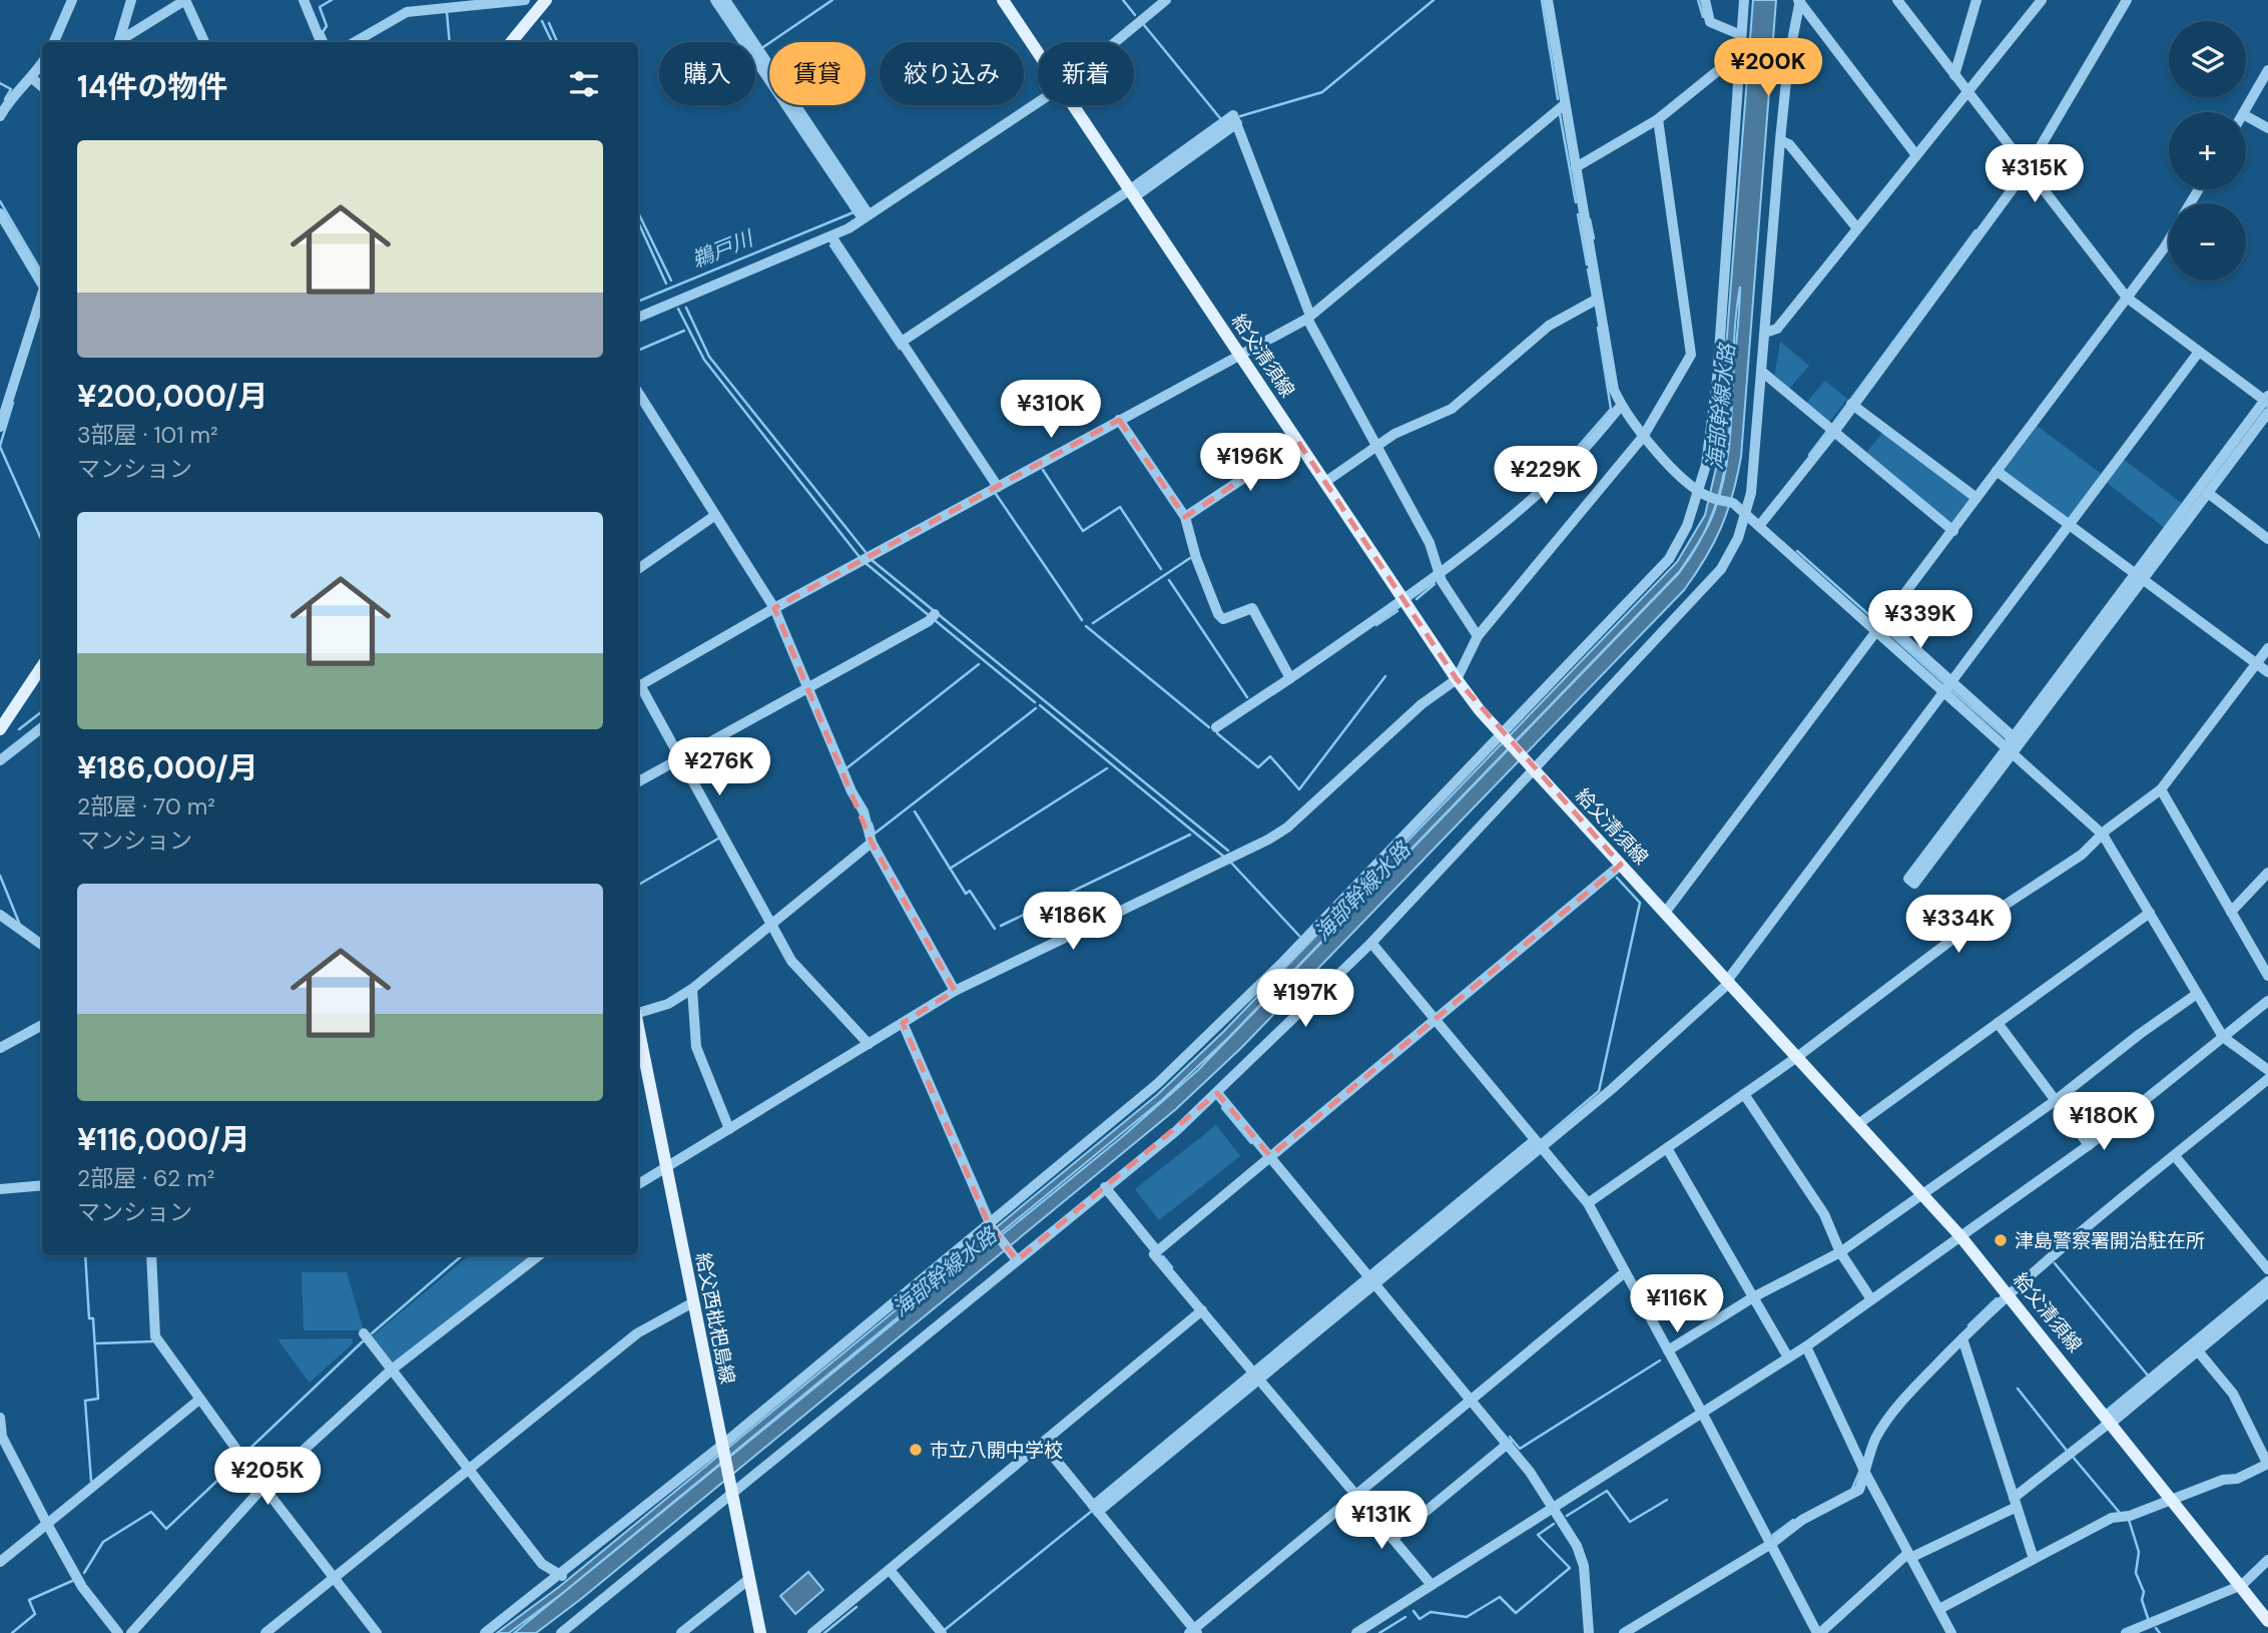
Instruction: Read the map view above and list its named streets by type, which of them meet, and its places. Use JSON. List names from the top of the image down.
{
  "streets": {
    "main road": ["給父清須線", "給父西枇杷島線"]
  },
  "water": ["鵜戸川", "海部幹線水路"],
  "places": ["津島警察署開治駐在所", "市立八開中学校"],
  "page": {
    "map_buttons": ["+", "−"],
    "price": [
      "¥200K",
      "¥315K",
      "¥310K",
      "¥196K",
      "¥229K",
      "¥339K",
      "¥276K",
      "¥186K",
      "¥334K",
      "¥197K",
      "¥180K",
      "¥116K",
      "¥205K",
      "¥131K"
    ],
    "chip": [
      "購入",
      "賃貸",
      "絞り込み",
      "新着"
    ],
    "heading": "14件の物件",
    "list": [
      {
        "name": "¥200,000/月",
        "note": "3部屋 · 101 m² · マンション"
      },
      {
        "name": "¥186,000/月",
        "note": "2部屋 · 70 m² · マンション"
      },
      {
        "name": "¥116,000/月",
        "note": "2部屋 · 62 m² · マンション"
      }
    ]
  }
}
